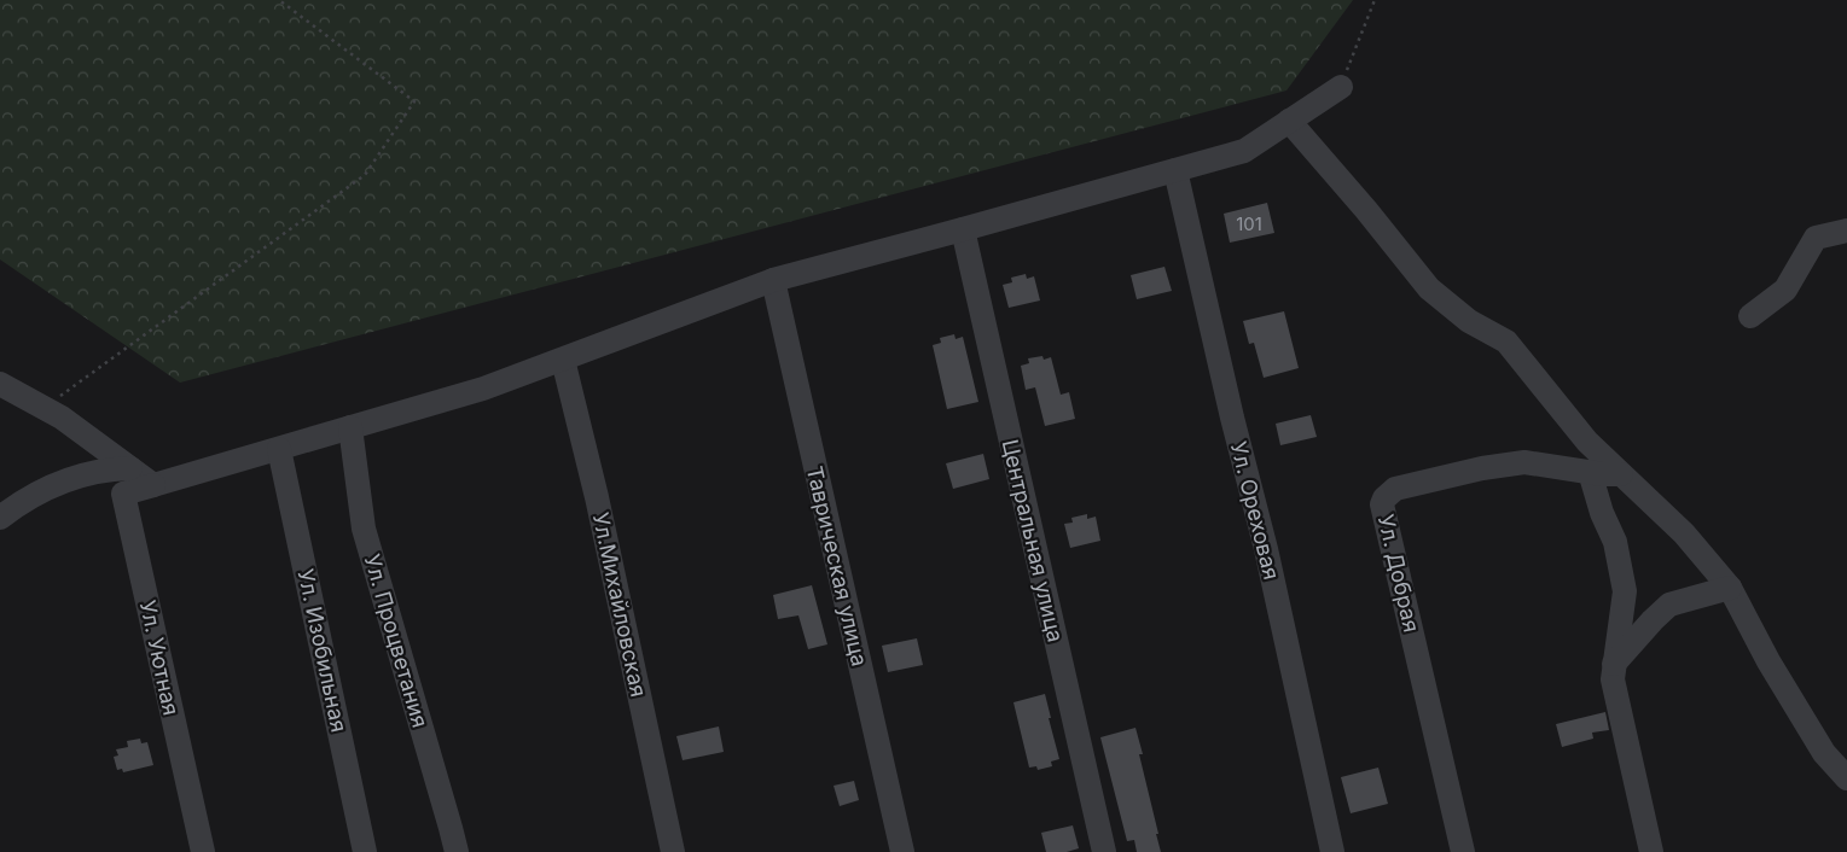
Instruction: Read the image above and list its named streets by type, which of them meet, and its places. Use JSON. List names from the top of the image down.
{
  "streets": {
    "street": [
      "Ул. Ореховая",
      "Центральная улица",
      "Таврическая улица",
      "Ул. Добрая",
      "Ул.Михайловская",
      "Ул. Процветания",
      "Ул. Изобильная",
      "Ул. Уютная"
    ]
  },
  "house_numbers": ["101"]
}
